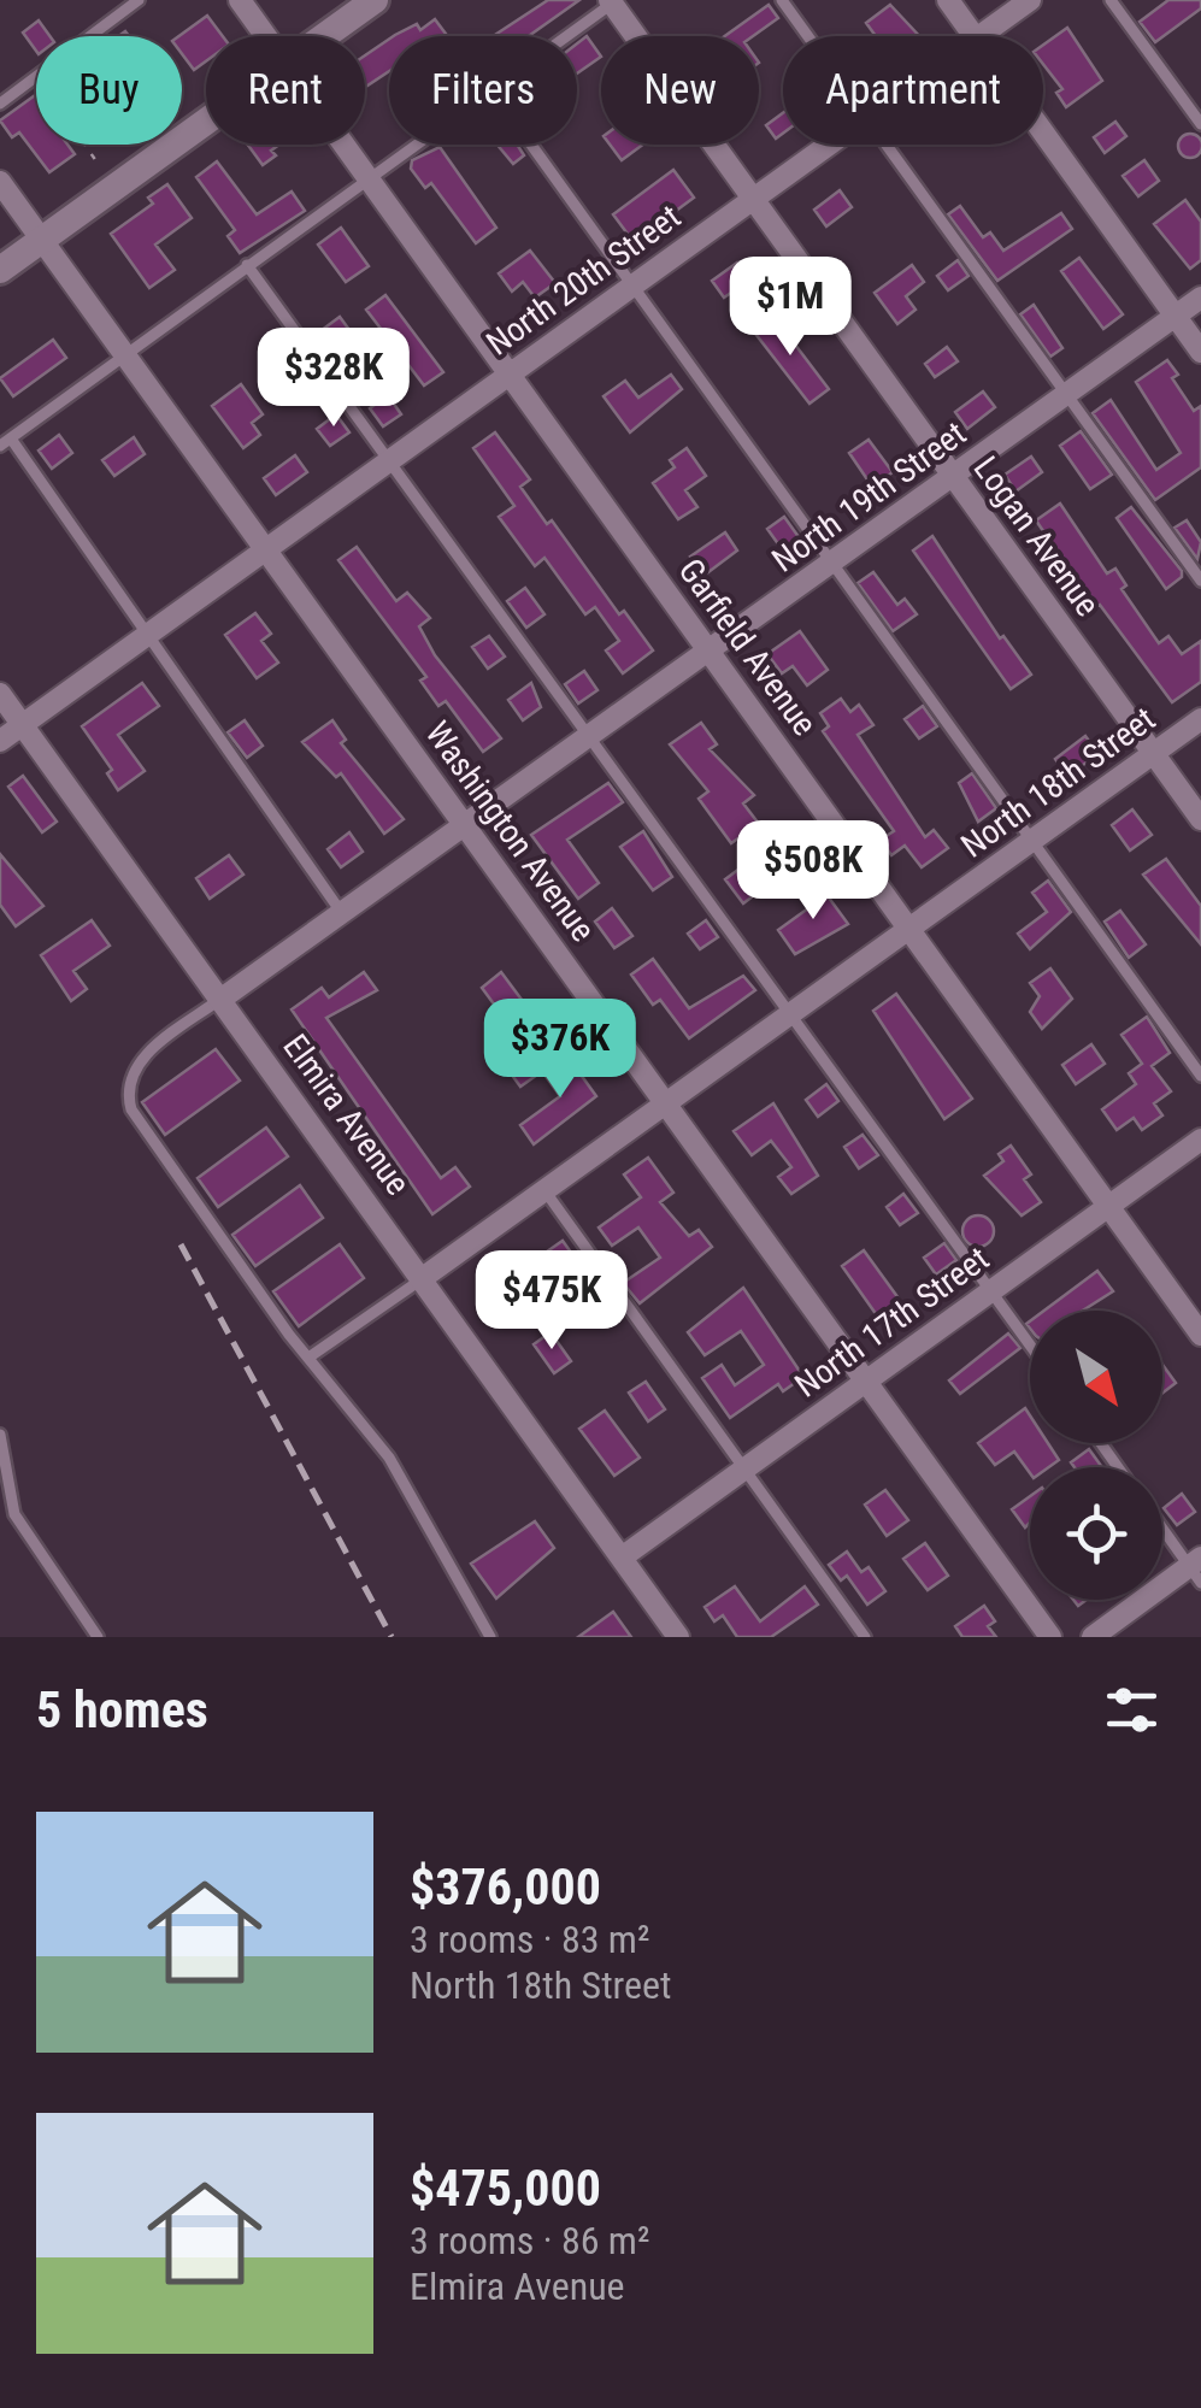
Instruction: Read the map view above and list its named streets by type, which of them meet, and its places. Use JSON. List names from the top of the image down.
{
  "streets": {
    "street": [
      "North 20th Street",
      "North 19th Street",
      "Logan Avenue",
      "Garfield Avenue",
      "North 18th Street",
      "Washington Avenue",
      "Elmira Avenue",
      "North 17th Street"
    ]
  },
  "crossings": [
    ["North 20th Street", "Logan Avenue"],
    ["North 20th Street", "Garfield Avenue"],
    ["North 20th Street", "Washington Avenue"],
    ["North 20th Street", "Elmira Avenue"],
    ["North 19th Street", "Logan Avenue"],
    ["North 19th Street", "Garfield Avenue"],
    ["North 19th Street", "Washington Avenue"],
    ["North 19th Street", "Elmira Avenue"],
    ["Logan Avenue", "North 18th Street"],
    ["Garfield Avenue", "North 18th Street"],
    ["Garfield Avenue", "North 17th Street"],
    ["North 18th Street", "Washington Avenue"],
    ["North 18th Street", "Elmira Avenue"],
    ["Washington Avenue", "North 17th Street"],
    ["Elmira Avenue", "North 17th Street"]
  ],
  "north": "bottom right",
  "page": {
    "chip": [
      "Buy",
      "Rent",
      "Filters",
      "New",
      "Apartment"
    ],
    "price": [
      "$1M",
      "$328K",
      "$508K",
      "$376K",
      "$475K"
    ],
    "heading": "5 homes",
    "list": [
      {
        "name": "$376,000",
        "note": "3 rooms · 83 m² · North 18th Street"
      },
      {
        "name": "$475,000",
        "note": "3 rooms · 86 m² · Elmira Avenue"
      }
    ]
  }
}
